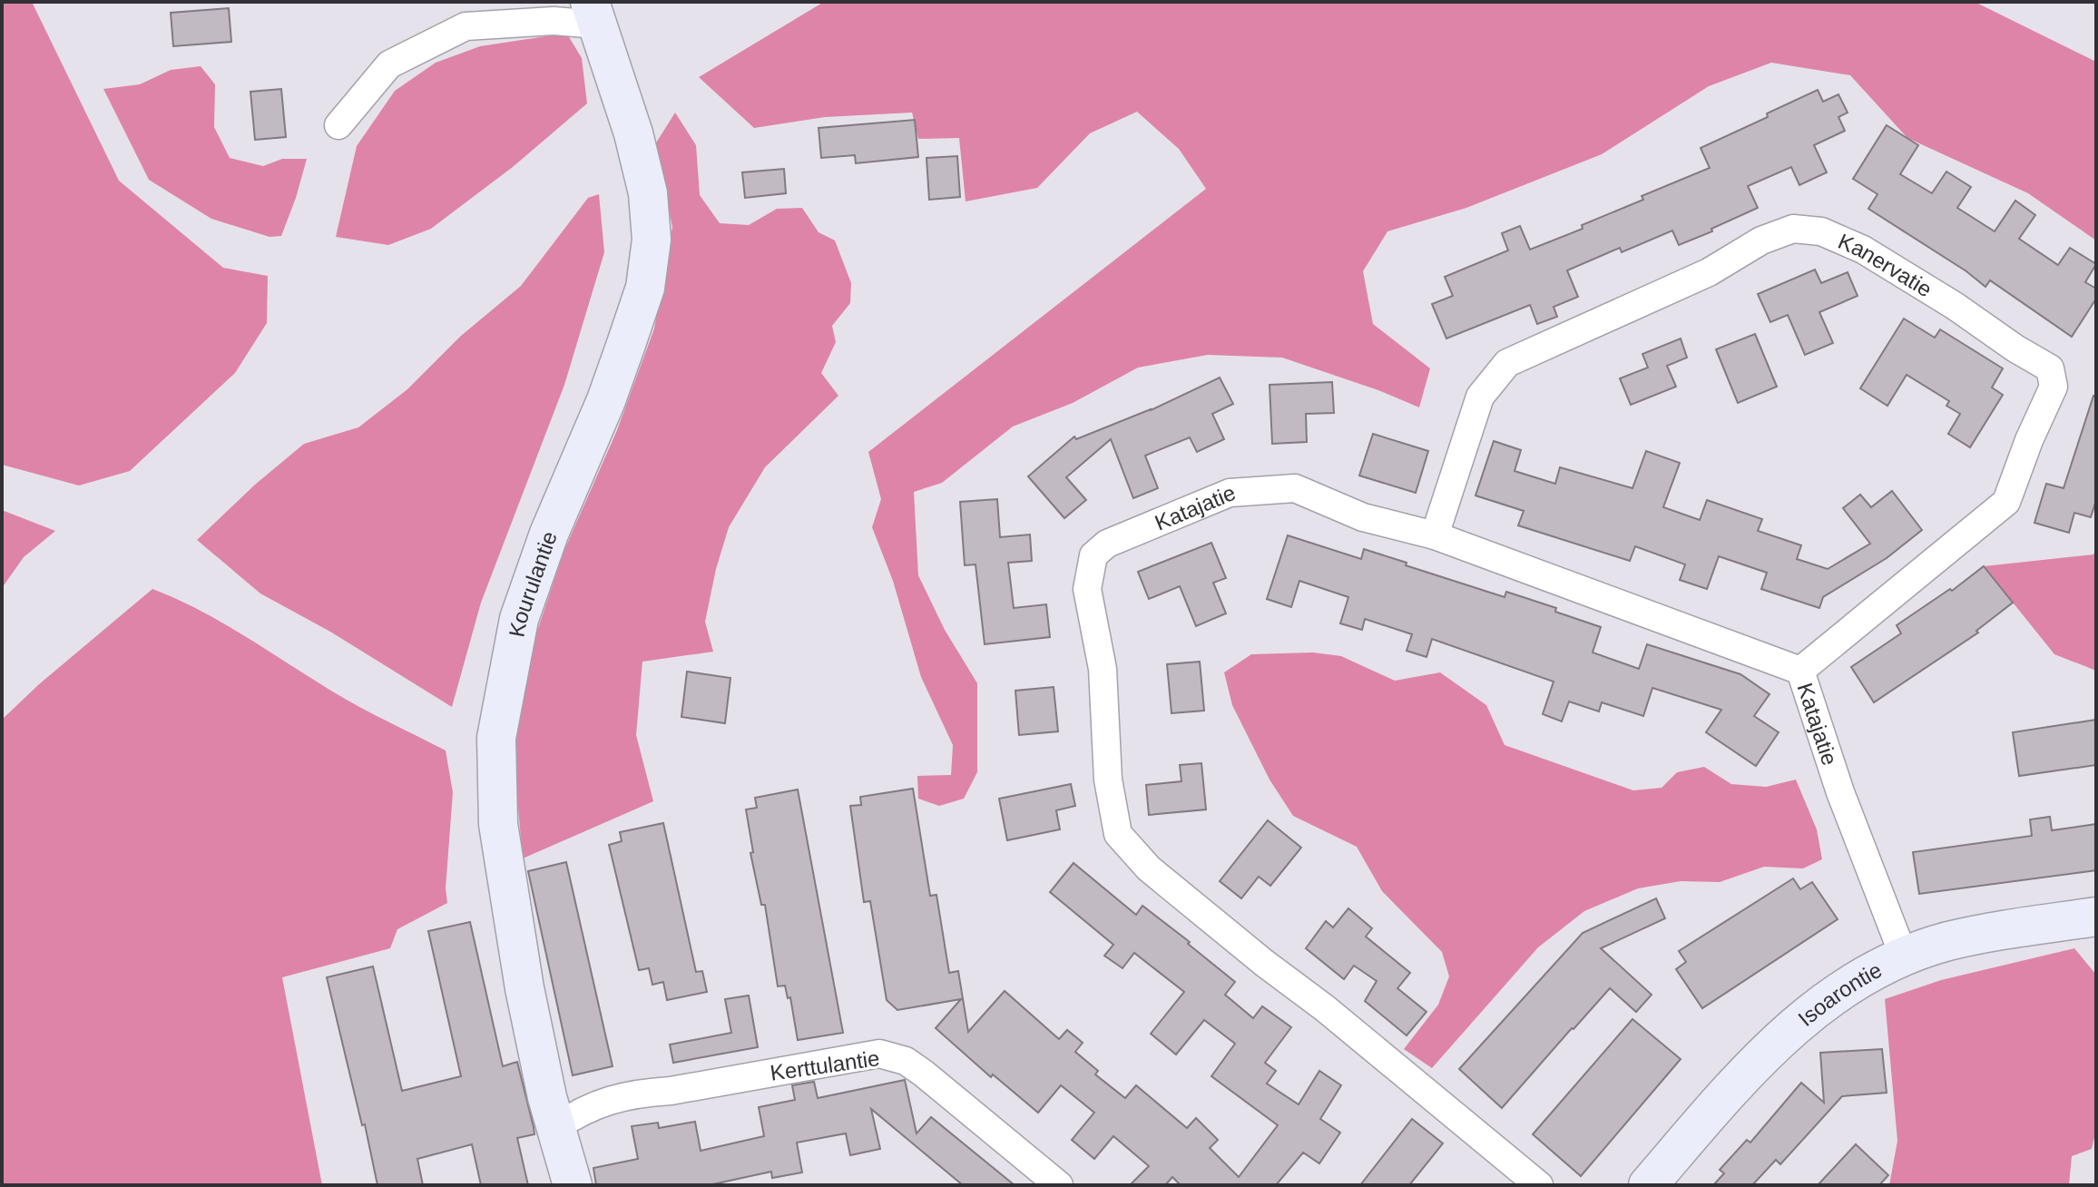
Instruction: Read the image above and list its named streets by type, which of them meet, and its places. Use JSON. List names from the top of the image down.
{
  "streets": {
    "street": [
      "Kanervatie",
      "Katajatie",
      "Kourulantie",
      "Isoarontie",
      "Kerttulantie"
    ]
  },
  "crossings": [
    ["Kanervatie", "Katajatie"],
    ["Katajatie", "Isoarontie"],
    ["Kourulantie", "Kerttulantie"]
  ]
}
